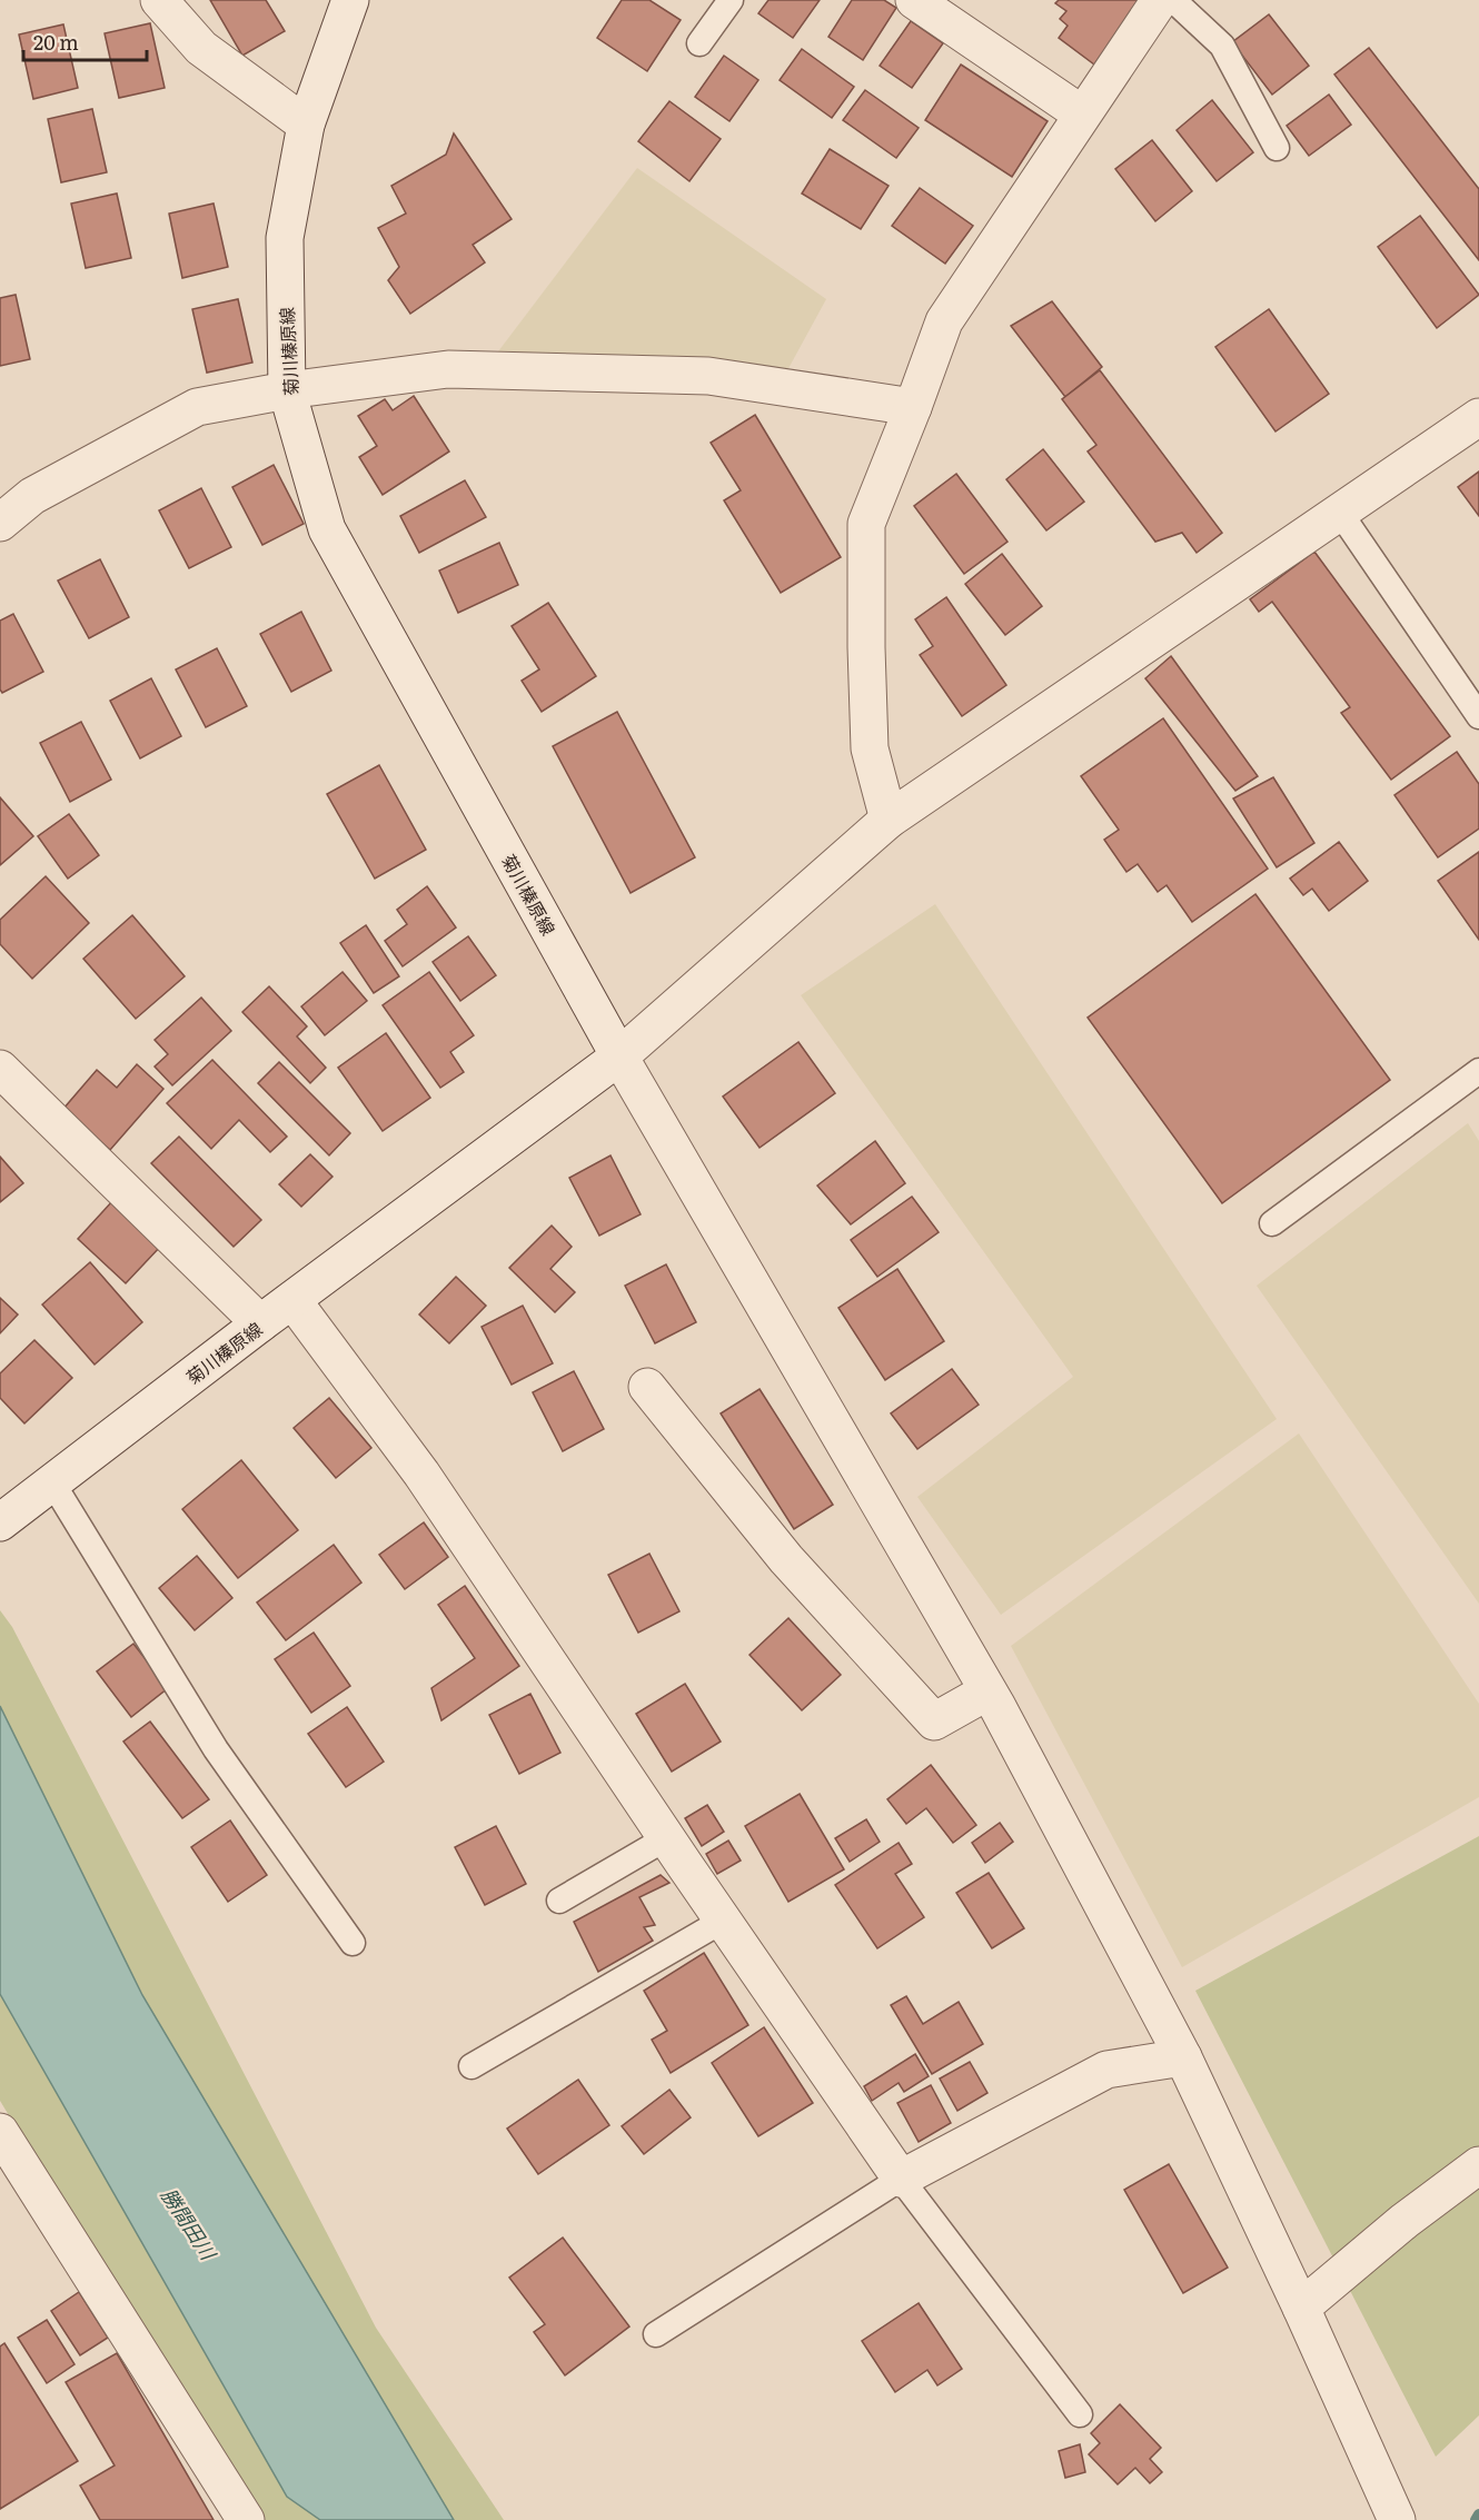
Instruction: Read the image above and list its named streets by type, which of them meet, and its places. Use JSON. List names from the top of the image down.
{
  "streets": {
    "street": ["菊川榛原線"]
  },
  "water": ["勝間田川"],
  "scale_bar": "20 m"
}
